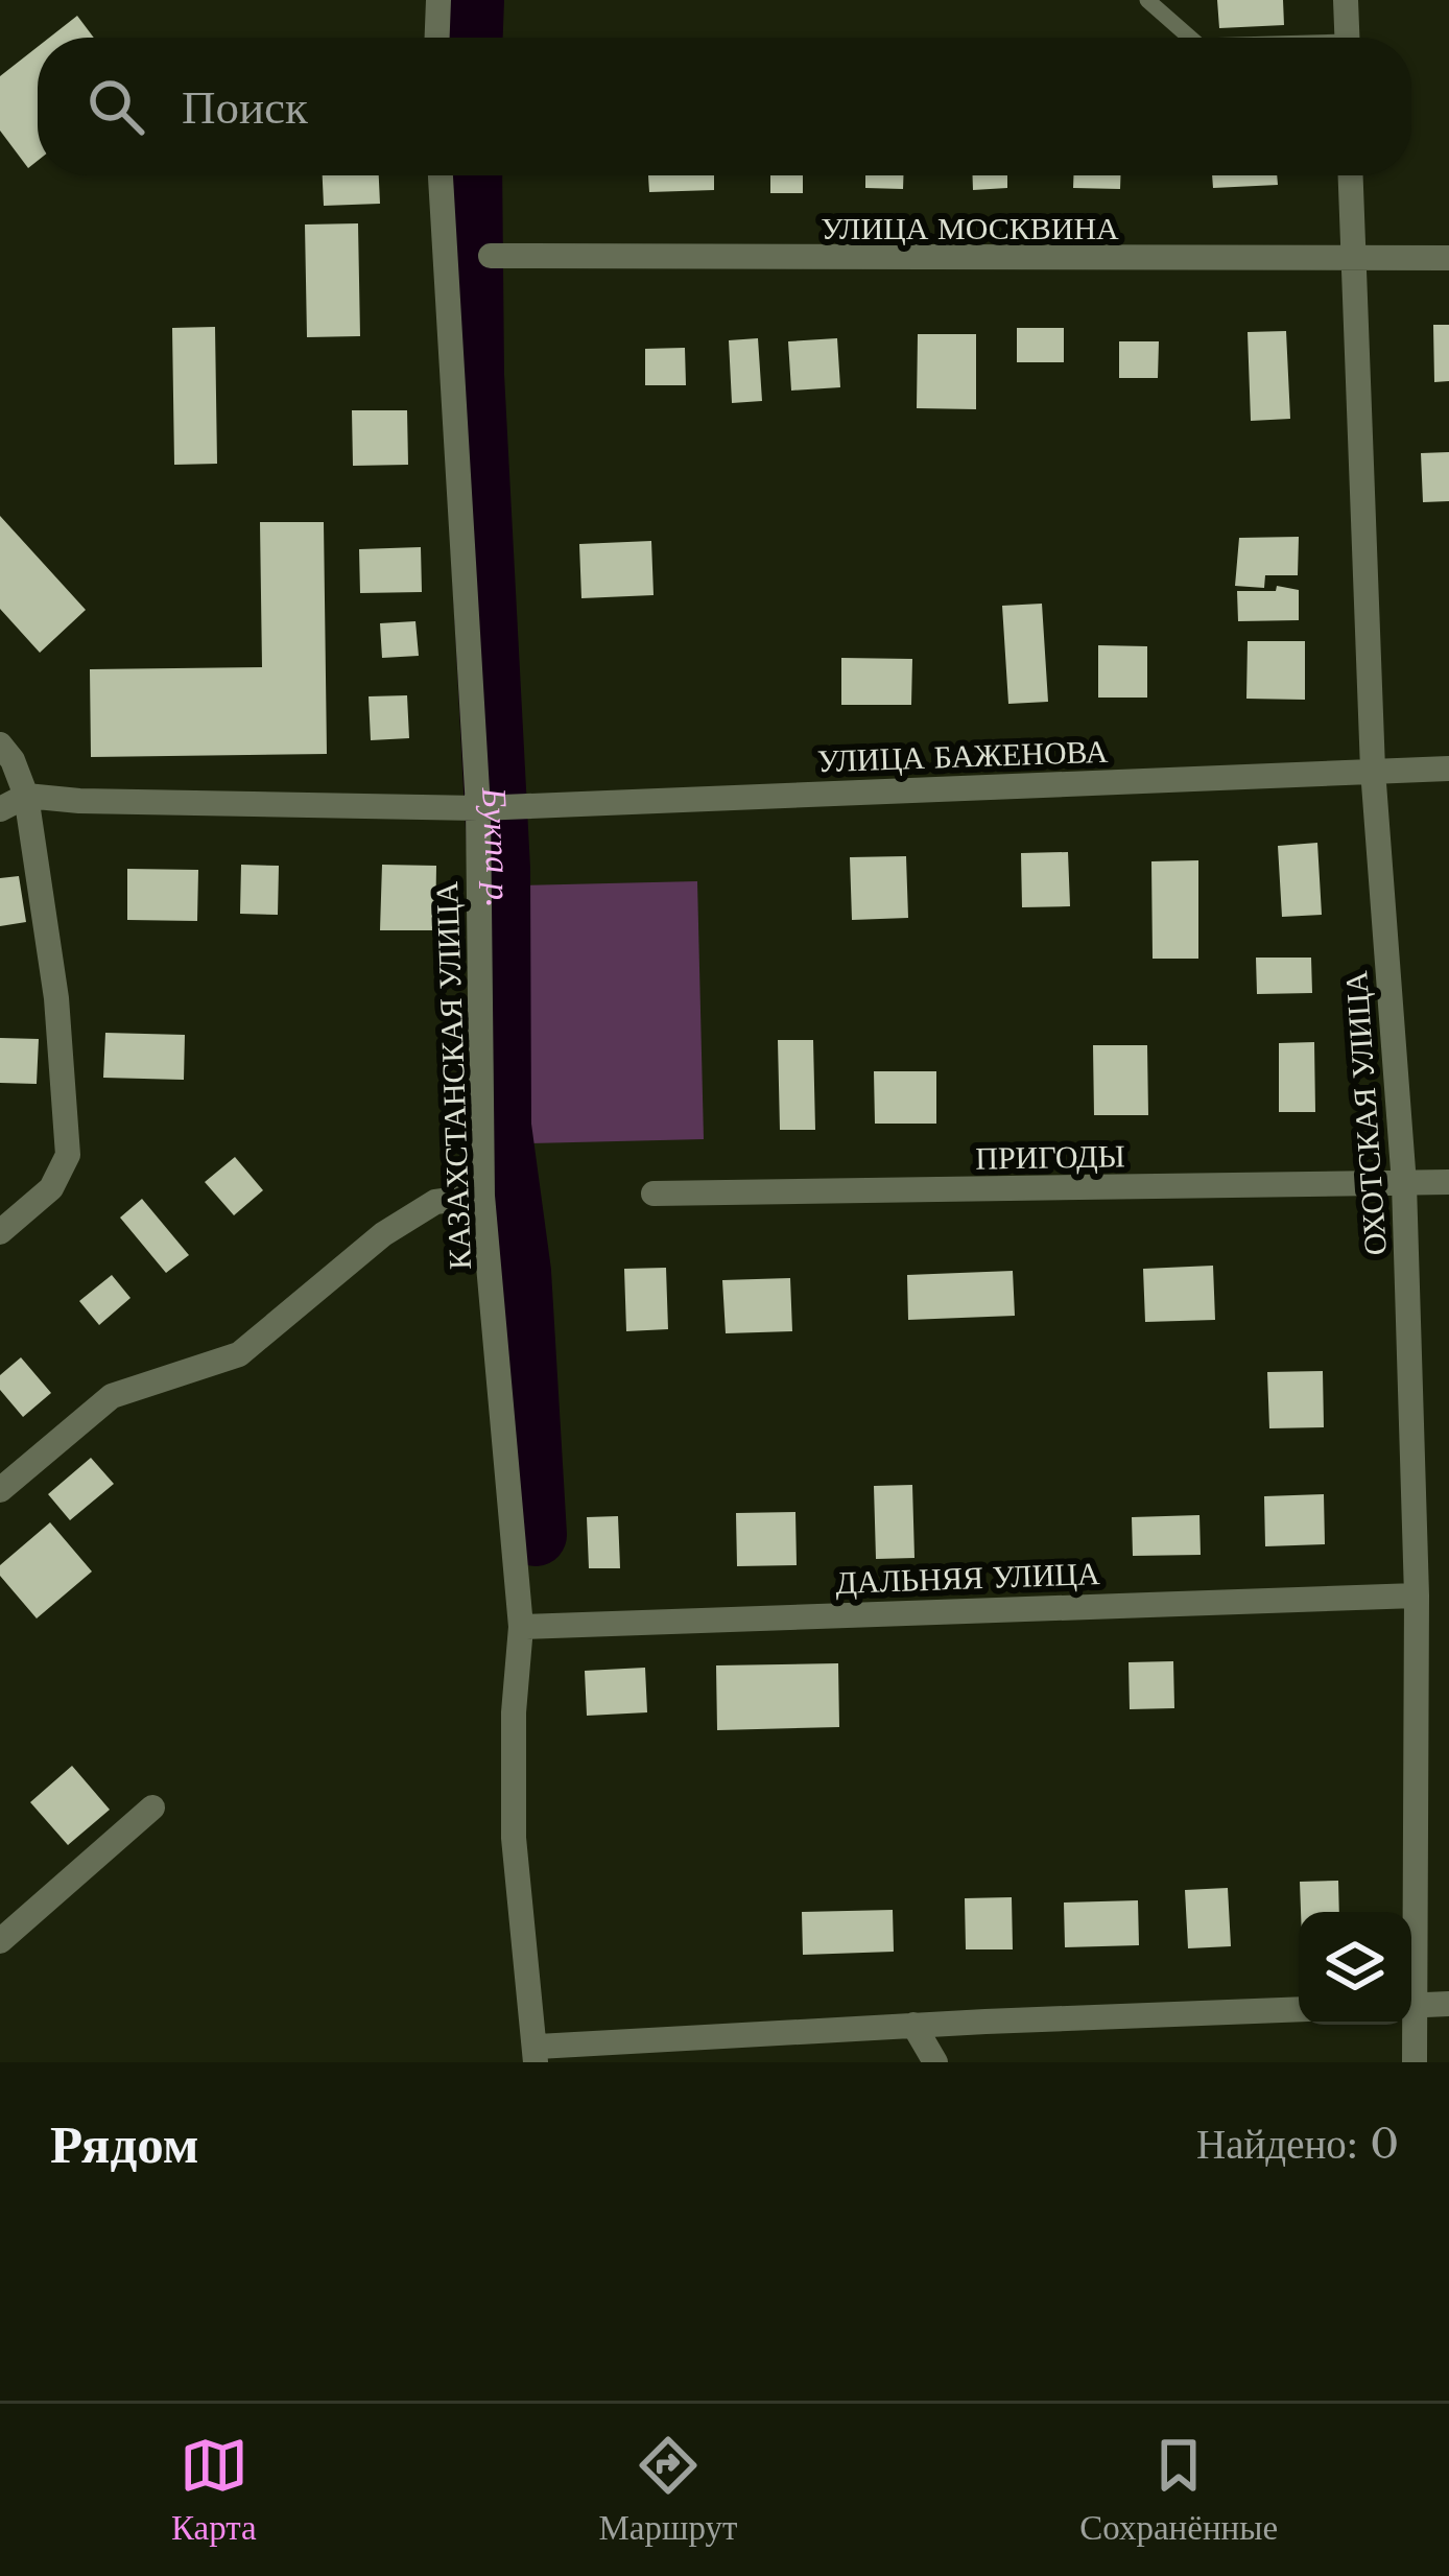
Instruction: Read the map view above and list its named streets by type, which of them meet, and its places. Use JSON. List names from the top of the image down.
{
  "streets": {
    "street": [
      "УЛИЦА МОСКВИНА",
      "УЛИЦА БАЖЕНОВА",
      "КАЗАХСТАНСКАЯ УЛИЦА",
      "ОХОТСКАЯ УЛИЦА",
      "ПРИГОДЫ",
      "ДАЛЬНЯЯ УЛИЦА"
    ]
  },
  "crossings": [
    ["УЛИЦА МОСКВИНА", "ОХОТСКАЯ УЛИЦА"],
    ["УЛИЦА БАЖЕНОВА", "КАЗАХСТАНСКАЯ УЛИЦА"],
    ["УЛИЦА БАЖЕНОВА", "ОХОТСКАЯ УЛИЦА"],
    ["КАЗАХСТАНСКАЯ УЛИЦА", "ДАЛЬНЯЯ УЛИЦА"],
    ["ОХОТСКАЯ УЛИЦА", "ПРИГОДЫ"],
    ["ОХОТСКАЯ УЛИЦА", "ДАЛЬНЯЯ УЛИЦА"]
  ],
  "water": ["Букпа р."],
  "page": {
    "search": "Поиск",
    "heading": ["Рядом", "Найдено: 0"],
    "nav": ["Карта", "Маршрут", "Сохранённые"]
  }
}
